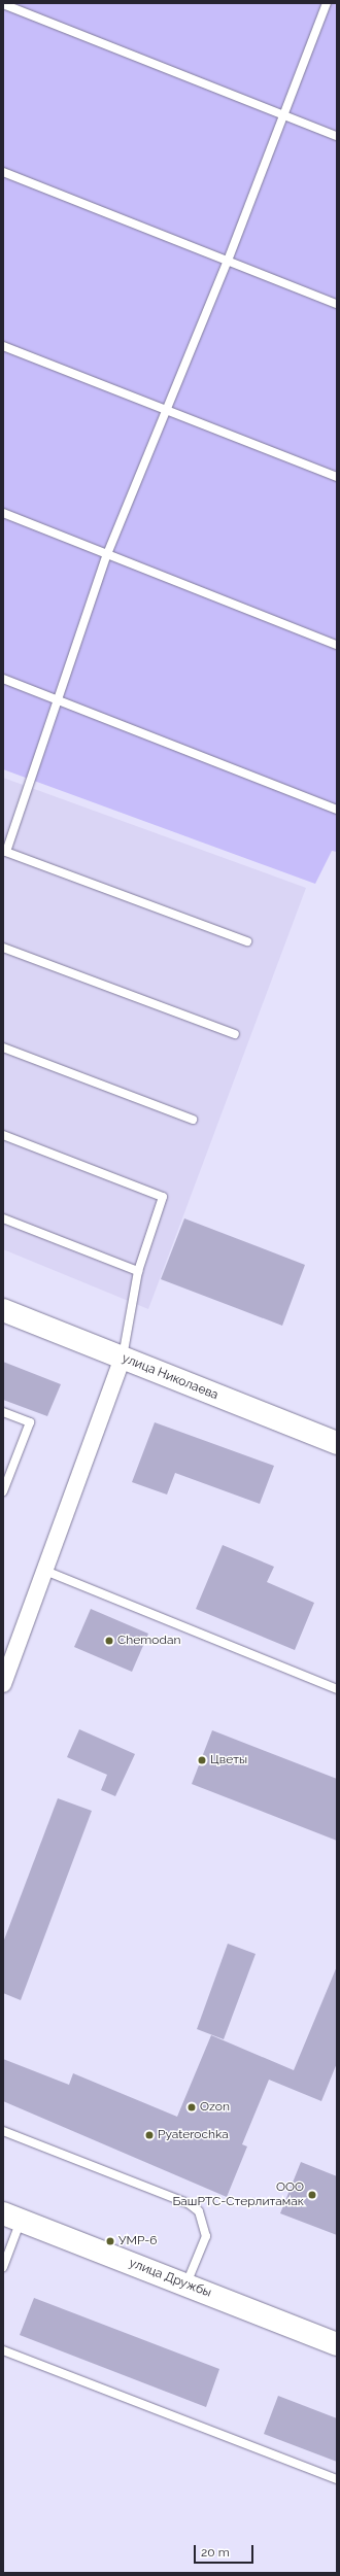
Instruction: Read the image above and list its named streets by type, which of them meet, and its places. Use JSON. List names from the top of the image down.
{
  "streets": {
    "main road": ["улица Николаева", "улица Дружбы"]
  },
  "places": [
    "Chemodan",
    "Цветы",
    "Ozon",
    "Pyaterochka",
    "ООО БашРТС-Стерлитамак",
    "УМР-6"
  ],
  "scale_bar": "20 m"
}
